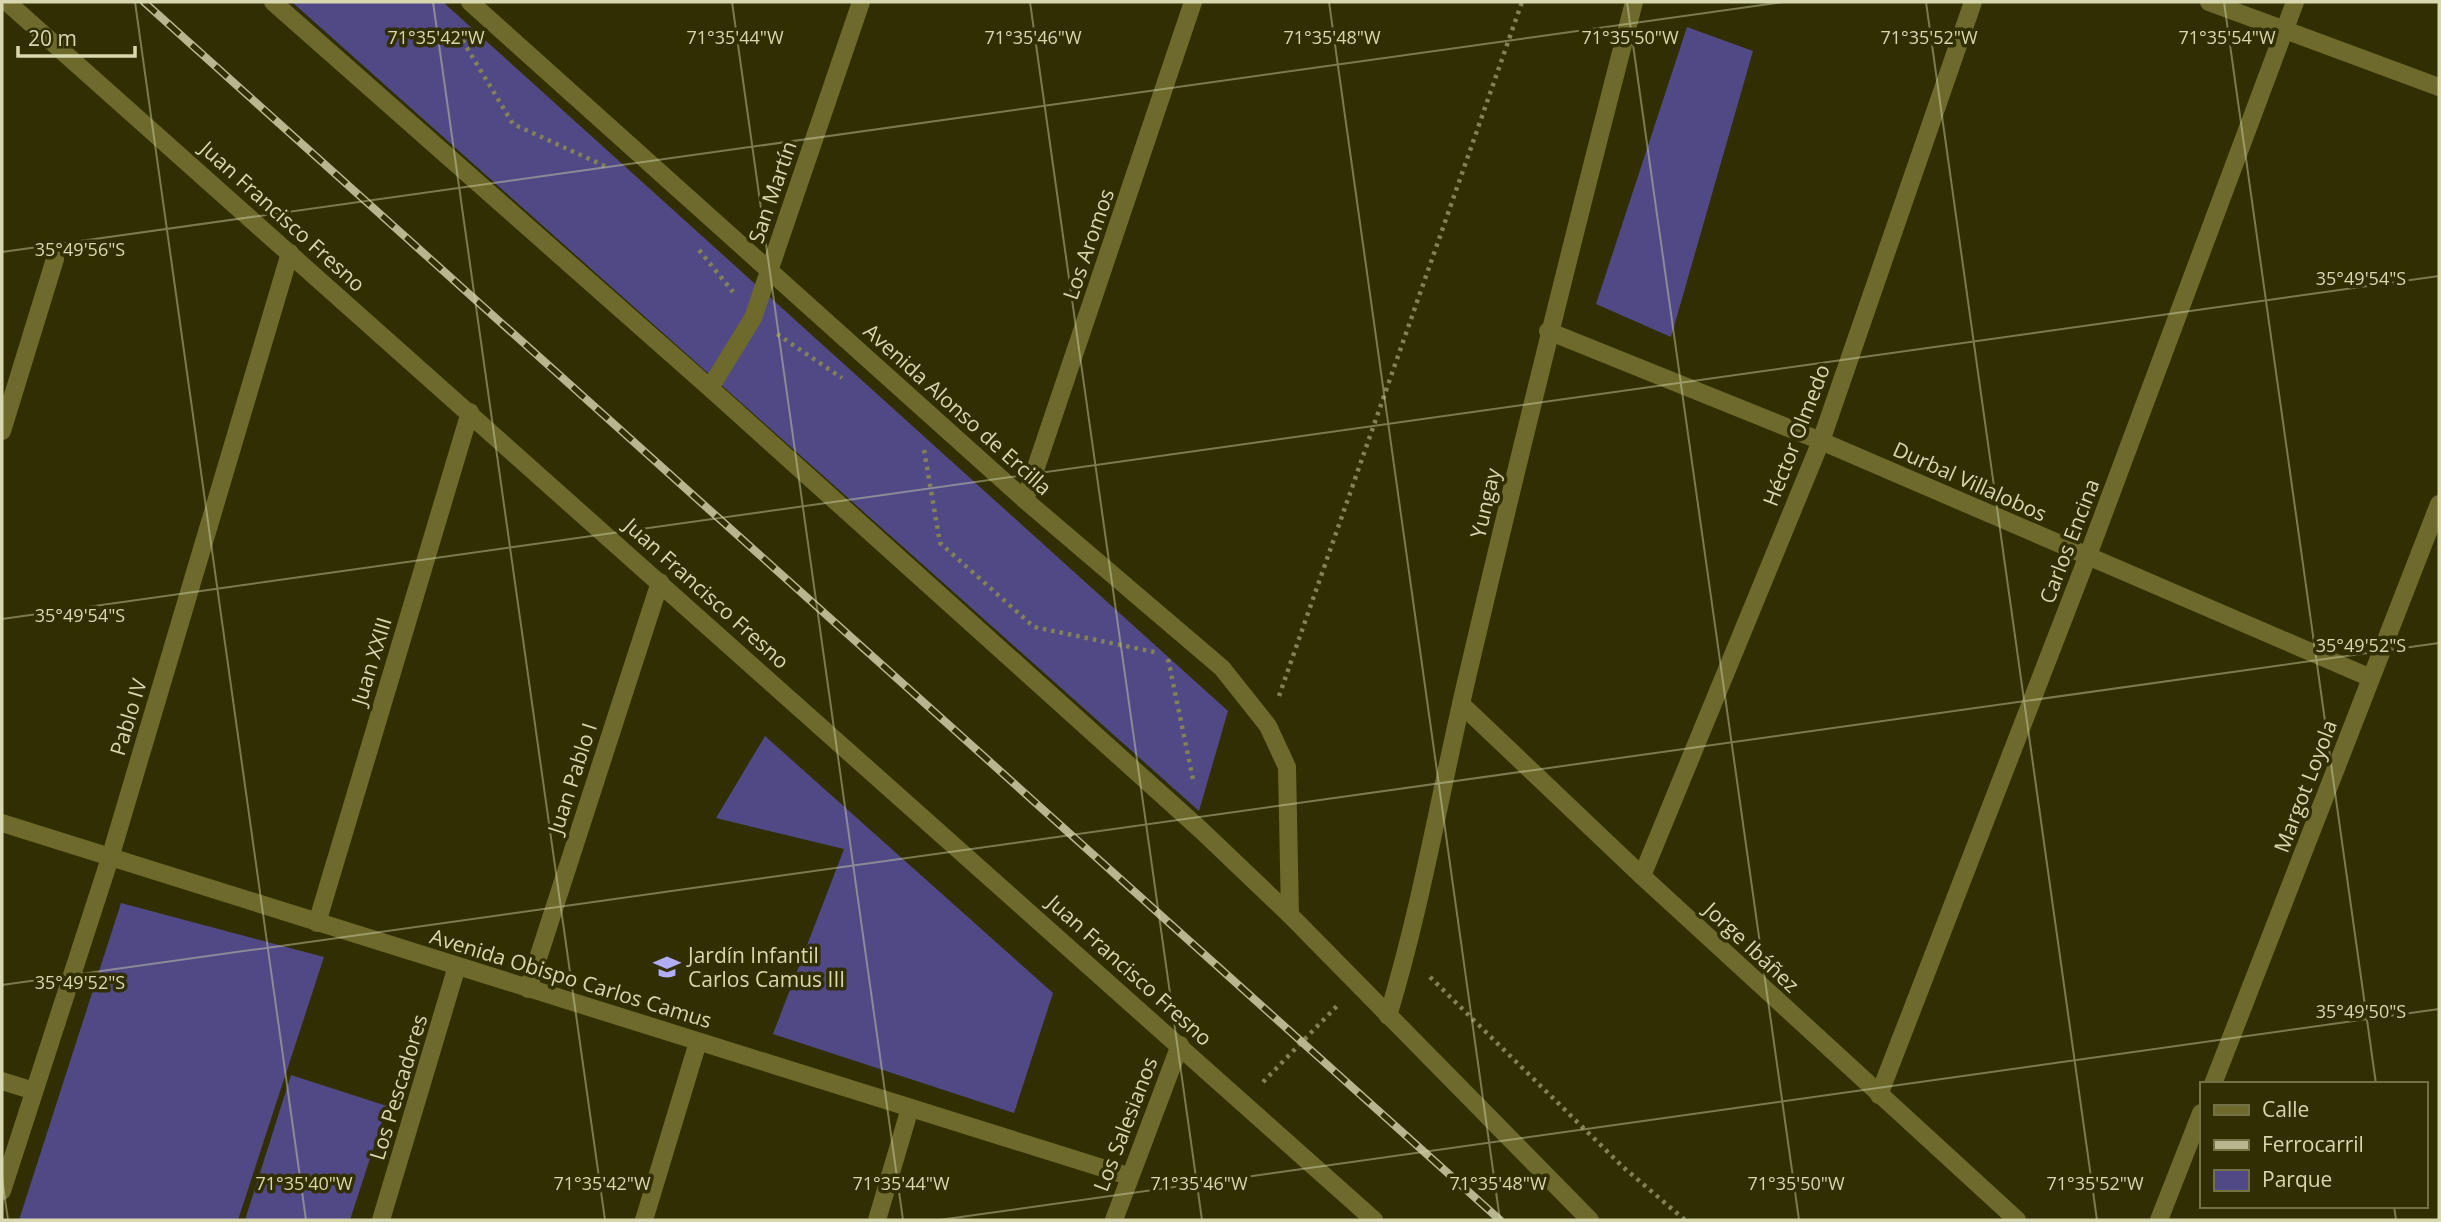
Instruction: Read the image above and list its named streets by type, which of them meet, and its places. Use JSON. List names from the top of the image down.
{
  "streets": {
    "street": [
      "San Martín",
      "Juan Francisco Fresno",
      "Los Aromos",
      "Avenida Alonso de Ercilla",
      "Héctor Olmedo",
      "Durbal Villalobos",
      "Yungay",
      "Carlos Encina",
      "Juan XXIII",
      "Pablo IV",
      "Juan Pablo I",
      "Margot Loyola",
      "Jorge Ibáñez",
      "Avenida Obispo Carlos Camus",
      "Los Pescadores",
      "Los Salesianos"
    ]
  },
  "crossings": [
    ["San Martín", "Avenida Alonso de Ercilla"],
    ["Juan Francisco Fresno", "Juan XXIII"],
    ["Juan Francisco Fresno", "Pablo IV"],
    ["Juan Francisco Fresno", "Juan Pablo I"],
    ["Juan Francisco Fresno", "Los Salesianos"],
    ["Los Aromos", "Avenida Alonso de Ercilla"],
    ["Héctor Olmedo", "Durbal Villalobos"],
    ["Héctor Olmedo", "Jorge Ibáñez"],
    ["Durbal Villalobos", "Yungay"],
    ["Durbal Villalobos", "Carlos Encina"],
    ["Durbal Villalobos", "Margot Loyola"],
    ["Yungay", "Jorge Ibáñez"],
    ["Carlos Encina", "Jorge Ibáñez"],
    ["Juan XXIII", "Avenida Obispo Carlos Camus"],
    ["Pablo IV", "Avenida Obispo Carlos Camus"],
    ["Juan Pablo I", "Avenida Obispo Carlos Camus"],
    ["Avenida Obispo Carlos Camus", "Los Pescadores"],
    ["Avenida Obispo Carlos Camus", "Los Salesianos"]
  ],
  "places": {
    "school or university": ["Jardín Infantil Carlos Camus III"]
  },
  "legend": ["Calle", "Ferrocarril", "Parque"],
  "scale_bar": "20 m",
  "coordinates": [
    "71°35'42\"W",
    "71°35'44\"W",
    "71°35'46\"W",
    "71°35'48\"W",
    "71°35'50\"W",
    "71°35'52\"W",
    "71°35'54\"W",
    "35°49'56\"S",
    "35°49'54\"S",
    "35°49'52\"S",
    "35°49'50\"S",
    "71°35'40\"W"
  ]
}
